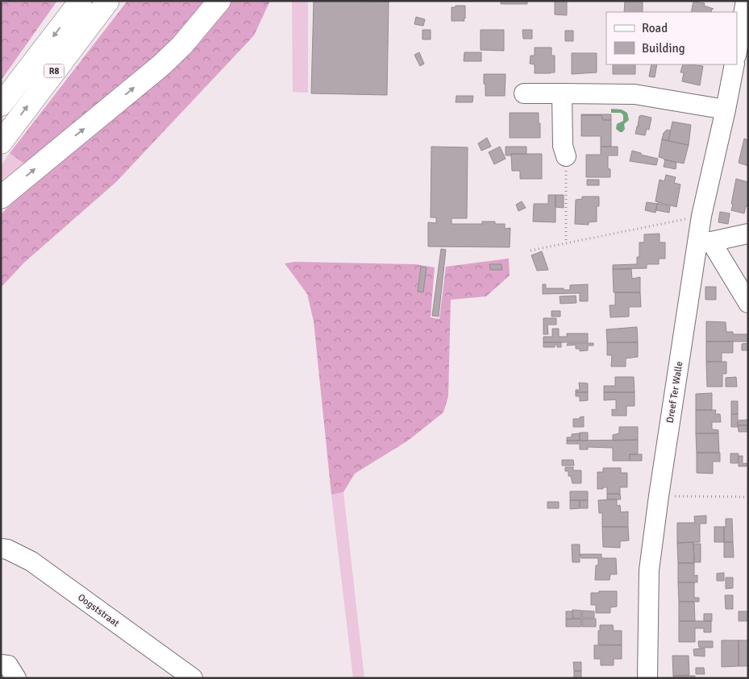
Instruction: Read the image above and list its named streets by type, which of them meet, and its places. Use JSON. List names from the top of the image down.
{
  "streets": {
    "highway": ["R8"],
    "street": ["Dreef Ter Walle", "Oogststraat"]
  },
  "legend": ["Road", "Building"]
}
